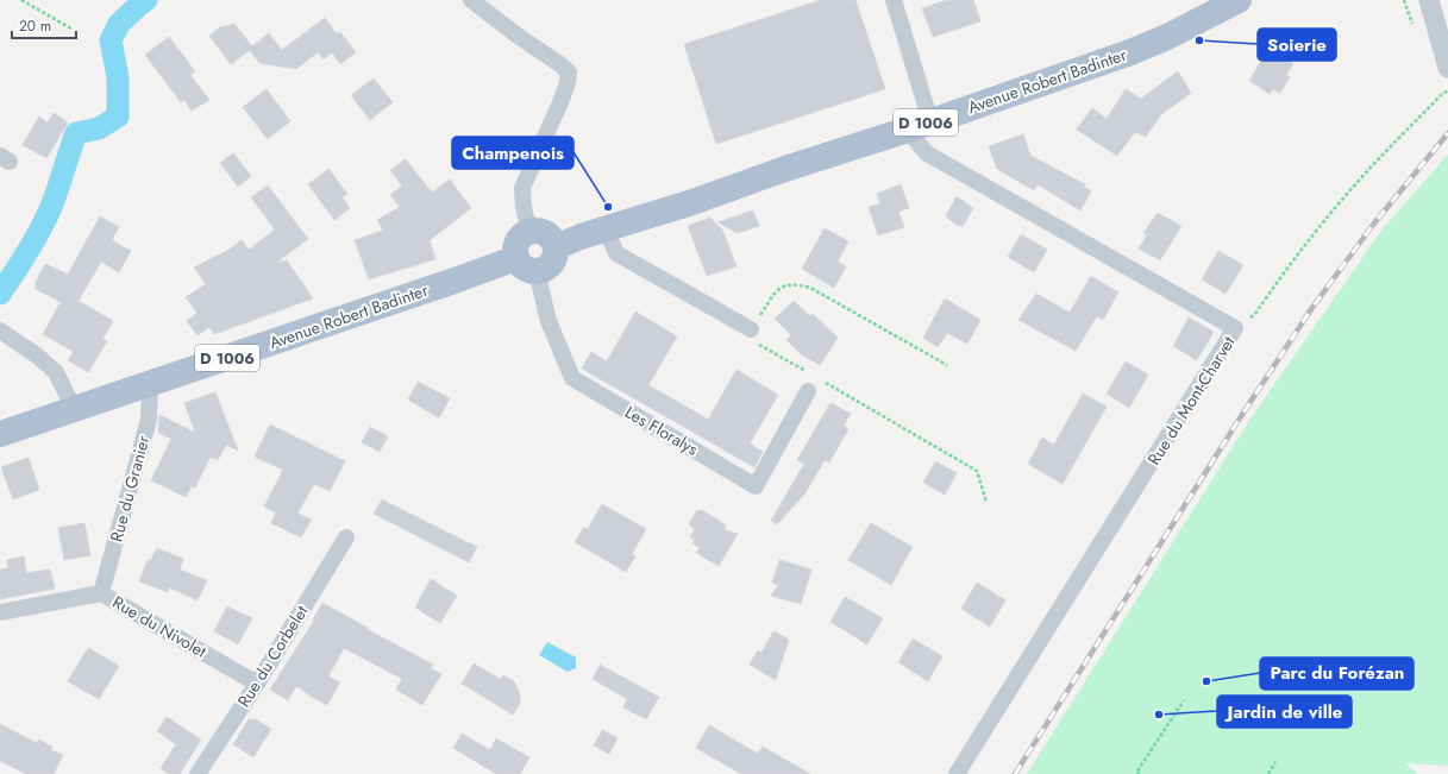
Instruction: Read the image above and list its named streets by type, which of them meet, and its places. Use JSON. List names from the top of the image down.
{
  "streets": {
    "main road": ["Avenue Robert Badinter", "D 1006"],
    "street": [
      "Rue du Mont-Charvet",
      "Les Floralys",
      "Rue du Granier",
      "Rue du Nivolet",
      "Rue du Corbelet"
    ]
  },
  "crossings": [
    ["Avenue Robert Badinter", "D 1006"],
    ["Avenue Robert Badinter", "Rue du Mont-Charvet"],
    ["Avenue Robert Badinter", "Les Floralys"],
    ["Avenue Robert Badinter", "Rue du Granier"],
    ["D 1006", "Les Floralys"],
    ["Rue du Granier", "Rue du Nivolet"],
    ["Rue du Nivolet", "Rue du Corbelet"]
  ],
  "places": [
    "Soierie",
    "Champenois",
    "Parc du Forézan",
    "Jardin de ville"
  ],
  "scale_bar": "20 m"
}
